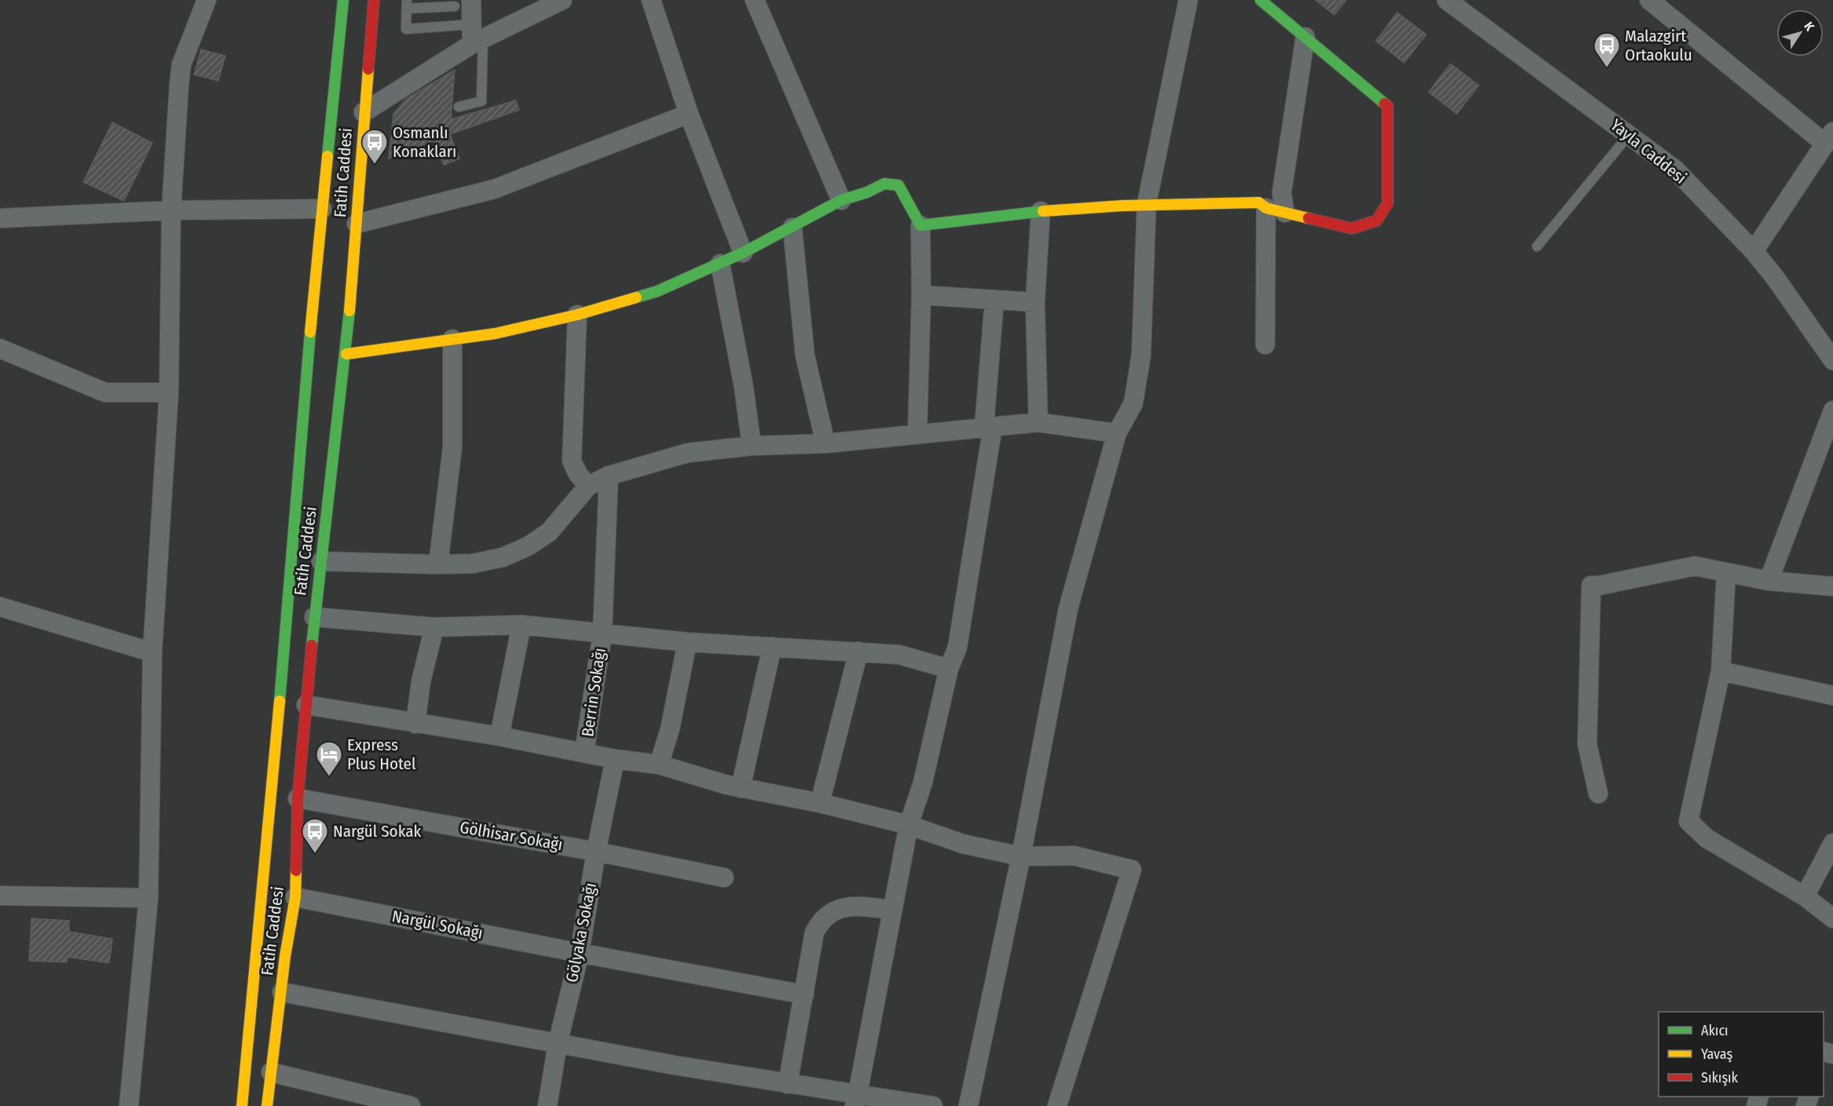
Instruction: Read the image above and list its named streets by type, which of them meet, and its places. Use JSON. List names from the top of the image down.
{
  "streets": {
    "main road": ["Fatih Caddesi"],
    "street": [
      "Yayla Caddesi",
      "Berrin Sokağı",
      "Gölhisar Sokağı",
      "Nargül Sokağı",
      "Gölyaka Sokağı"
    ]
  },
  "crossings": [
    ["Fatih Caddesi", "Gölhisar Sokağı"],
    ["Fatih Caddesi", "Nargül Sokağı"],
    ["Gölhisar Sokağı", "Gölyaka Sokağı"],
    ["Nargül Sokağı", "Gölyaka Sokağı"]
  ],
  "places": {
    "bus stop": ["Malazgirt Ortaokulu", "Osmanlı Konakları", "Nargül Sokak"],
    "hotel": ["Express Plus Hotel"]
  },
  "legend": ["Akıcı", "Yavaş", "Sıkışık"],
  "north": "top right"
}
